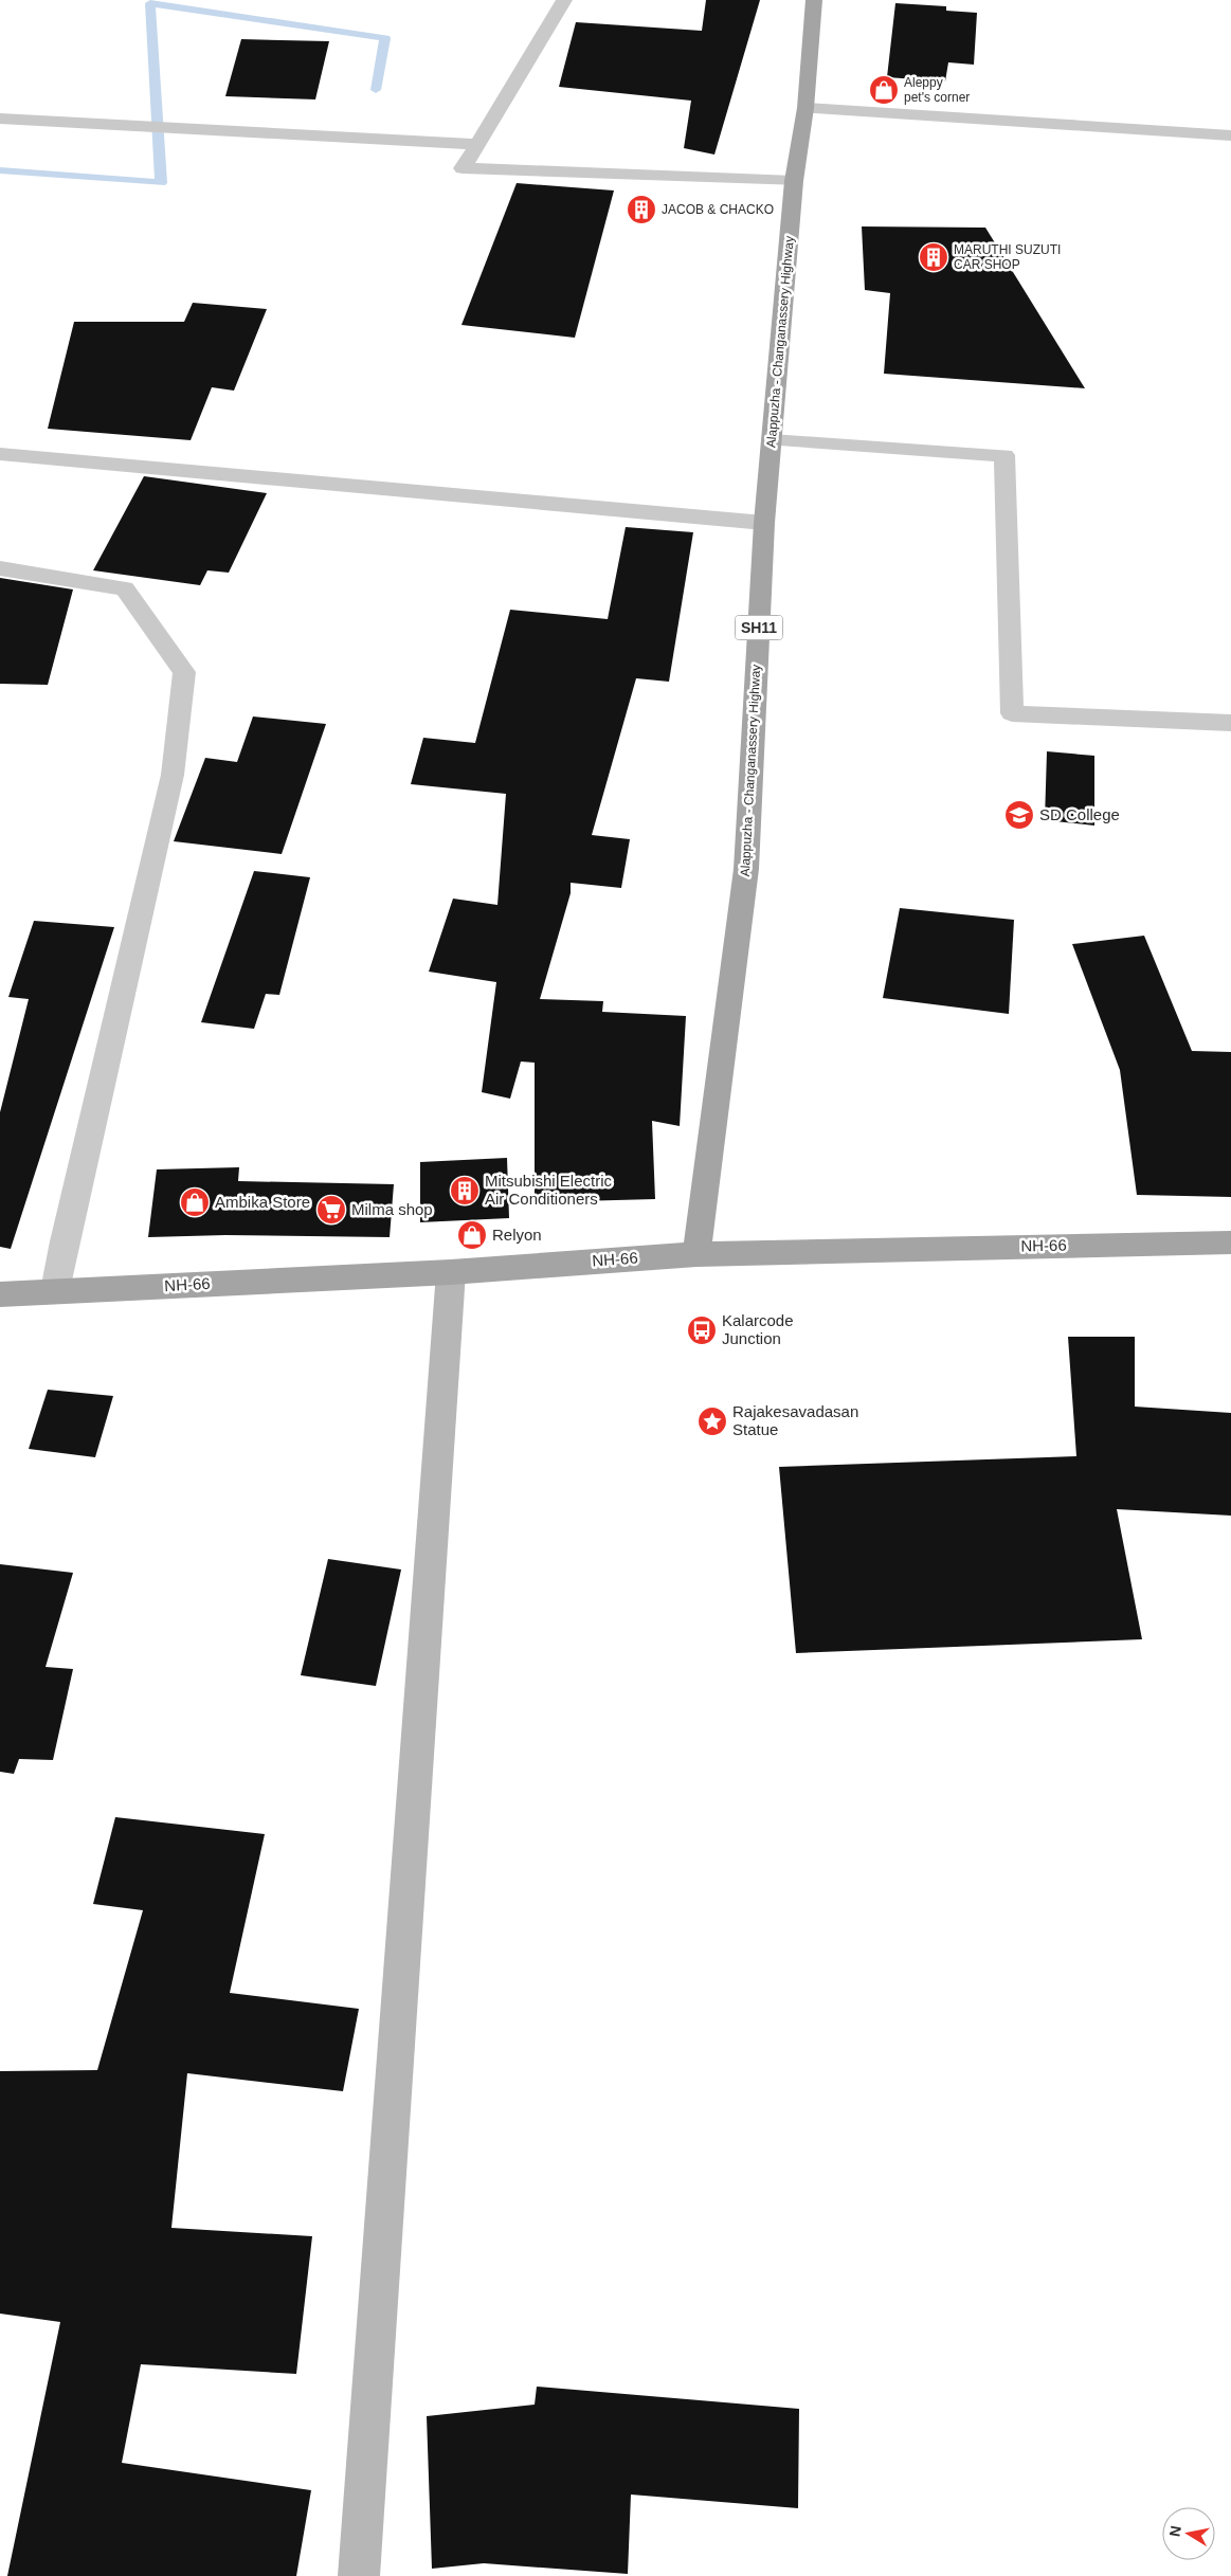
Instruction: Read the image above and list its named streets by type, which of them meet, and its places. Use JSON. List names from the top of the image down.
{
  "streets": {
    "main road": ["Alappuzha - Changanassery Highway", "SH11", "NH-66"]
  },
  "crossings": [
    ["Alappuzha - Changanassery Highway", "NH-66"]
  ],
  "places": {
    "shop": ["Aleppy pet's corner", "Ambika Store", "Relyon"],
    "building": ["JACOB & CHACKO", "MARUTHI SUZUTI CAR SHOP", "Mitsubishi Electric Air Conditioners"],
    "school or university": ["SD College"],
    "supermarket": ["Milma shop"],
    "bus stop": ["Kalarcode Junction"],
    "place": ["Rajakesavadasan Statue"]
  },
  "north": "left"
}
